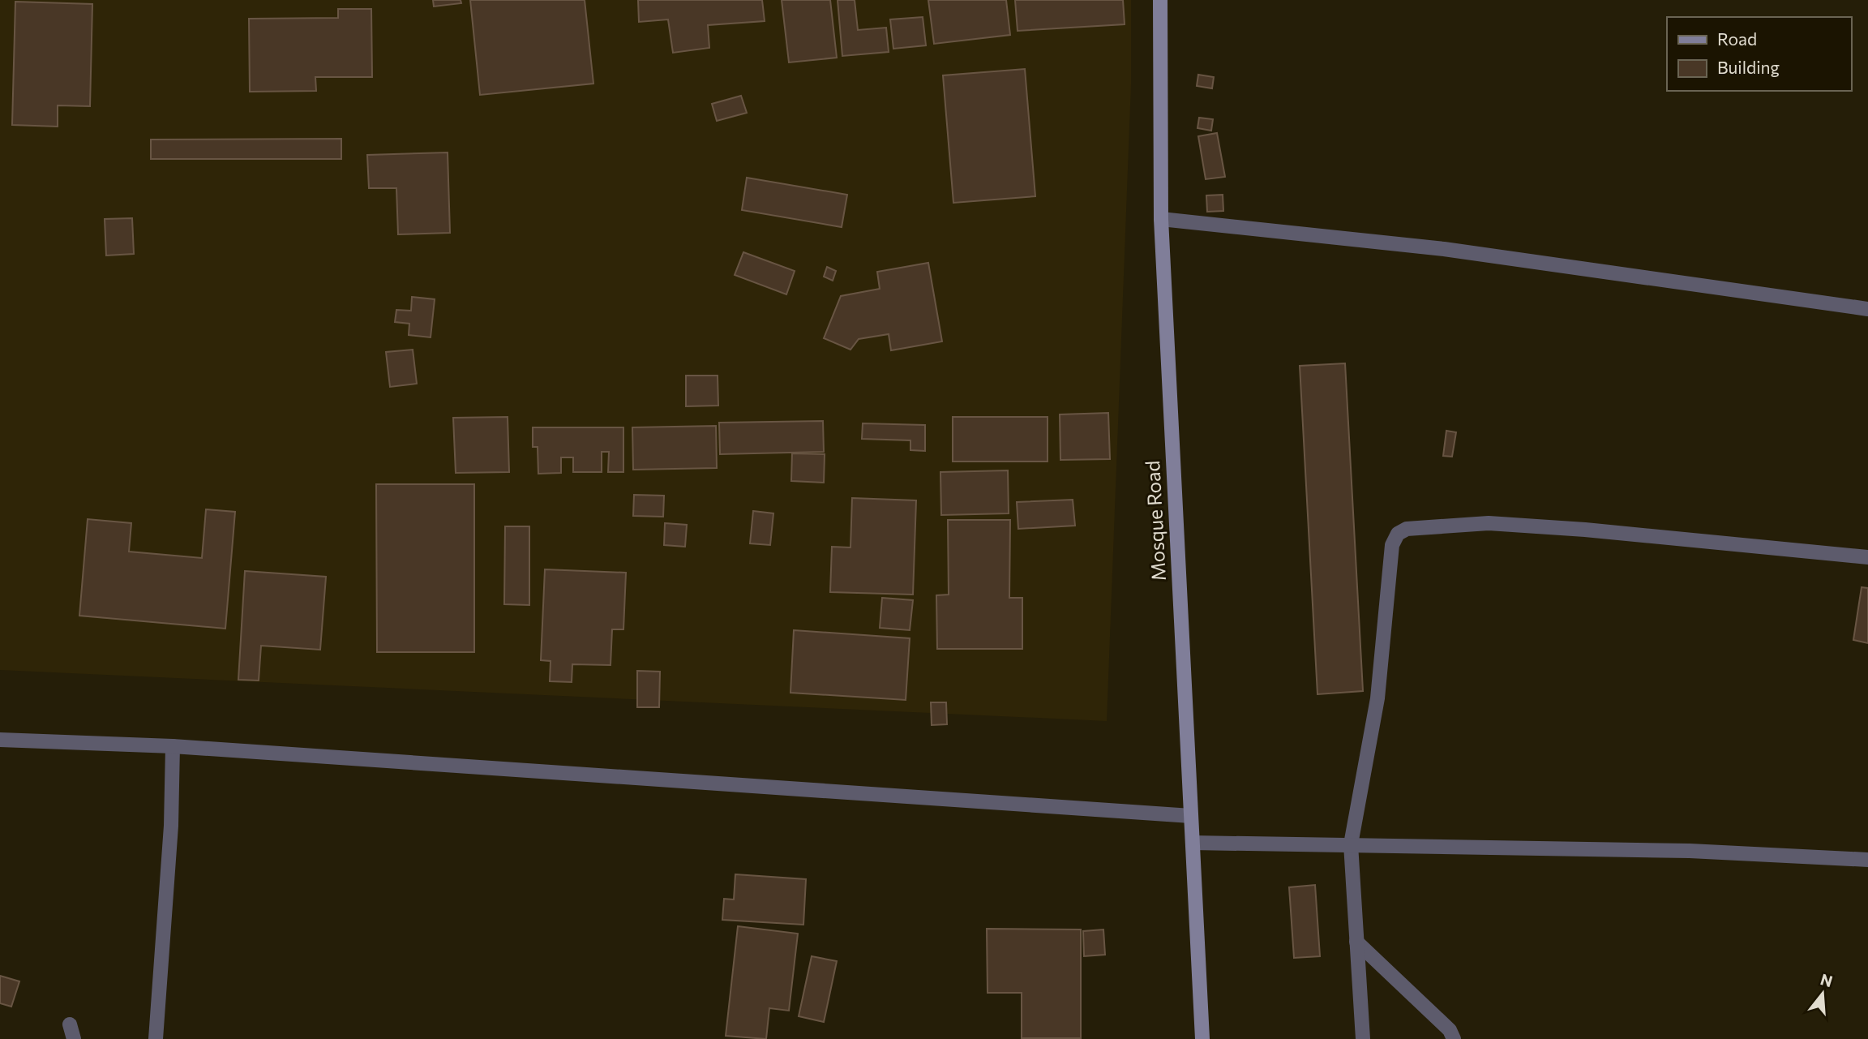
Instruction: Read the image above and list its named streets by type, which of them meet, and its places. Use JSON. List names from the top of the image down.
{
  "streets": {
    "street": ["Mosque Road"]
  },
  "legend": ["Road", "Building"],
  "north": "top"
}
